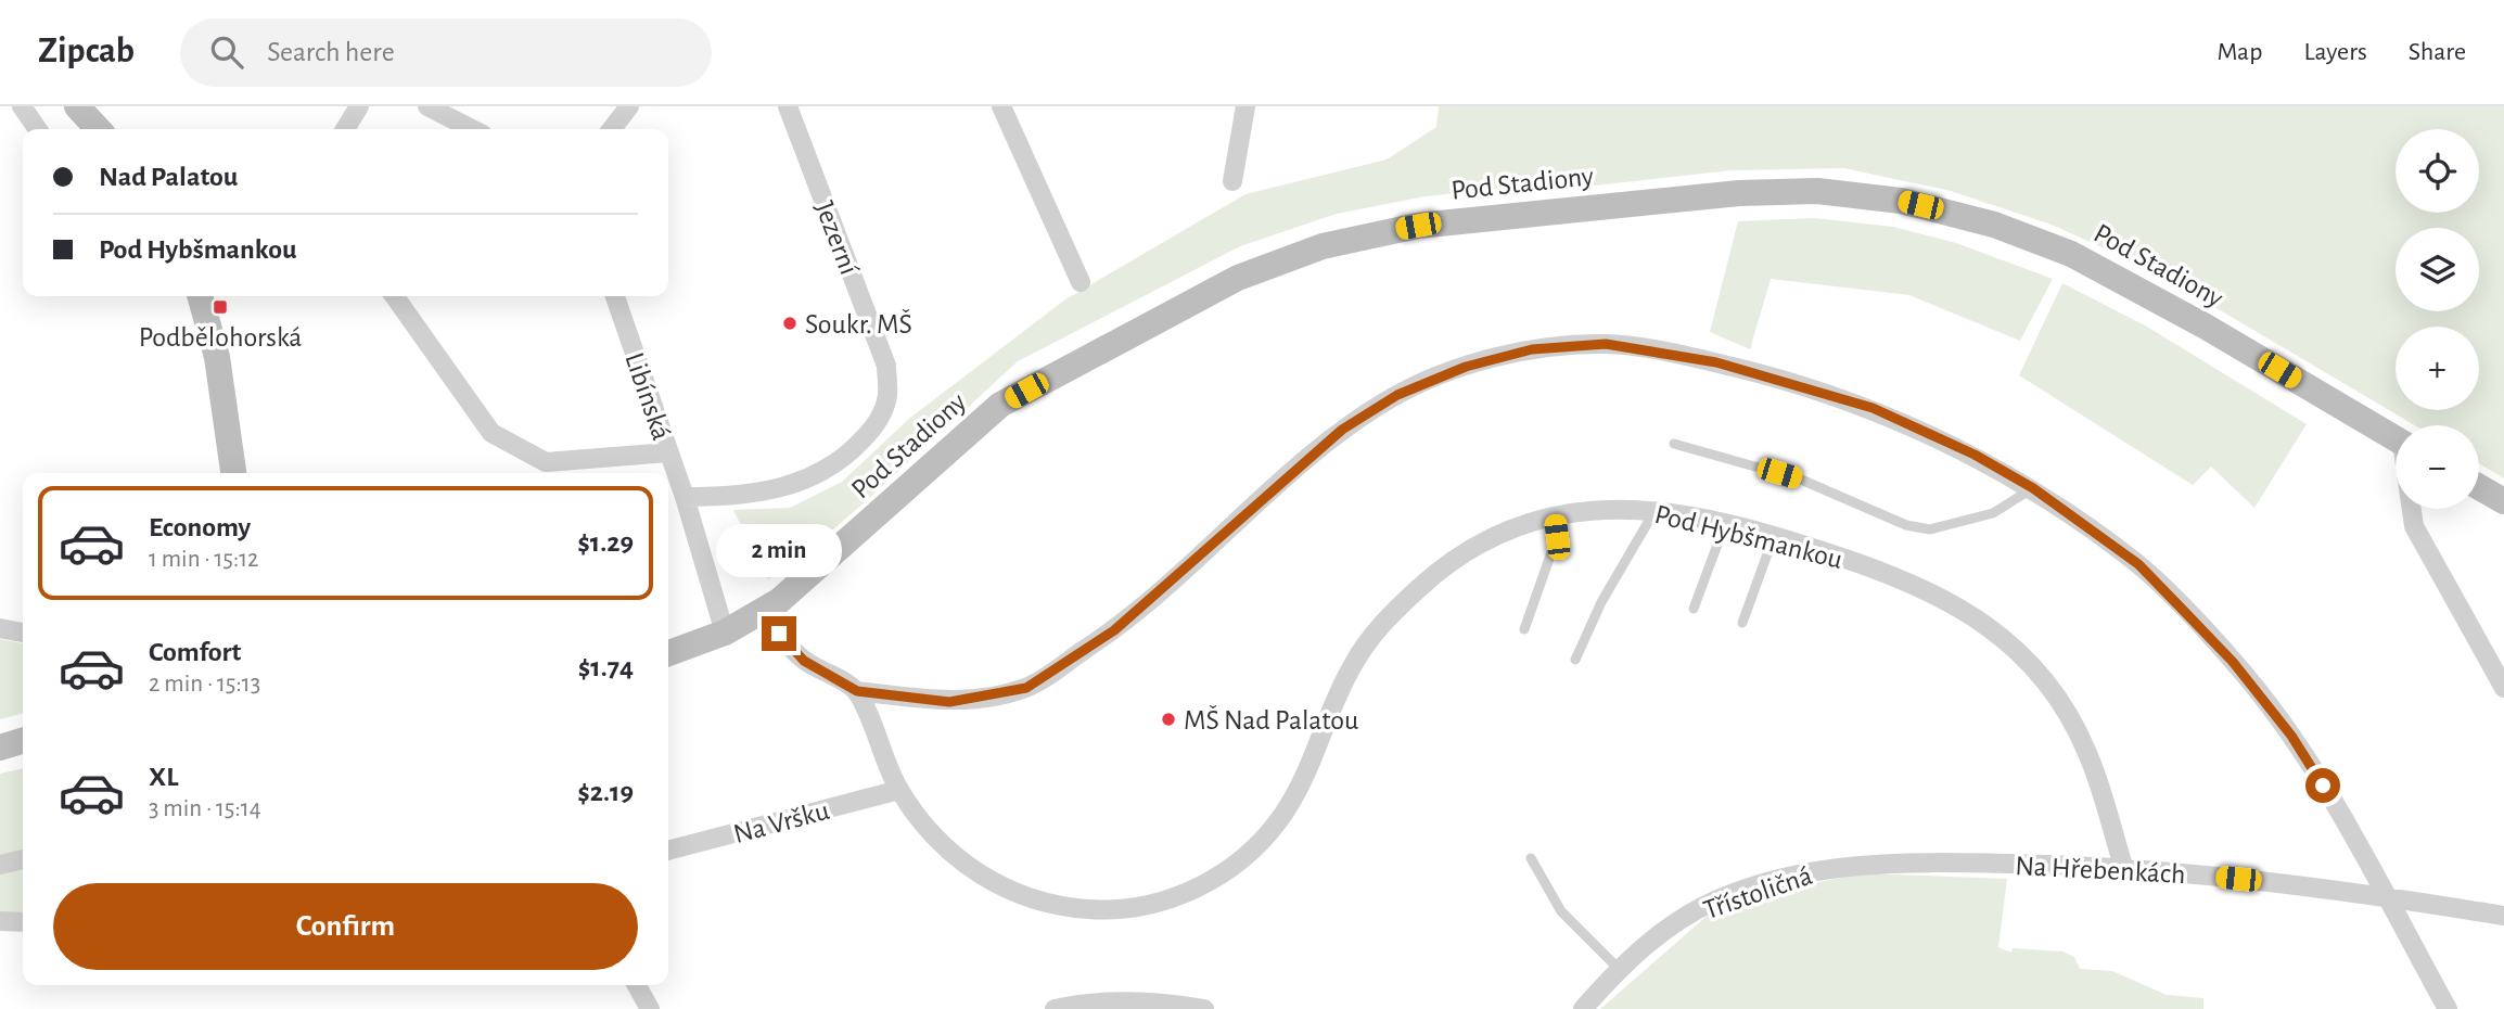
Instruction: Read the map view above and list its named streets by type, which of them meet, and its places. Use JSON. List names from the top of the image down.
{
  "streets": {
    "main road": ["Pod Stadiony"],
    "street": [
      "Jezerní",
      "Libínská",
      "Pod Hybšmankou",
      "Na Vršku",
      "Na Hřebenkách",
      "Třístoličná"
    ]
  },
  "crossings": [
    ["Pod Stadiony", "Libínská"],
    ["Jezerní", "Libínská"],
    ["Pod Hybšmankou", "Na Vršku"],
    ["Pod Hybšmankou", "Na Hřebenkách"],
    ["Na Hřebenkách", "Třístoličná"]
  ],
  "places": {
    "transit": ["Podbělohorská"],
    "other": ["Soukr. MŠ", "MŠ Nad Palatou"]
  },
  "page": {
    "header": "Zipcab",
    "search": "Search here",
    "nav": ["Map", "Layers", "Share"],
    "map_buttons": ["+", "−"],
    "banner": ["Nad Palatou", "Pod Hybšmankou"],
    "list": [
      {
        "name": "Economy",
        "note": "1 min · 15:12",
        "value": "$1.29"
      },
      {
        "name": "Comfort",
        "note": "2 min · 15:13",
        "value": "$1.74"
      },
      {
        "name": "XL",
        "note": "3 min · 15:14",
        "value": "$2.19"
      }
    ],
    "bubble": "2 min",
    "buttons": "Confirm"
  }
}
